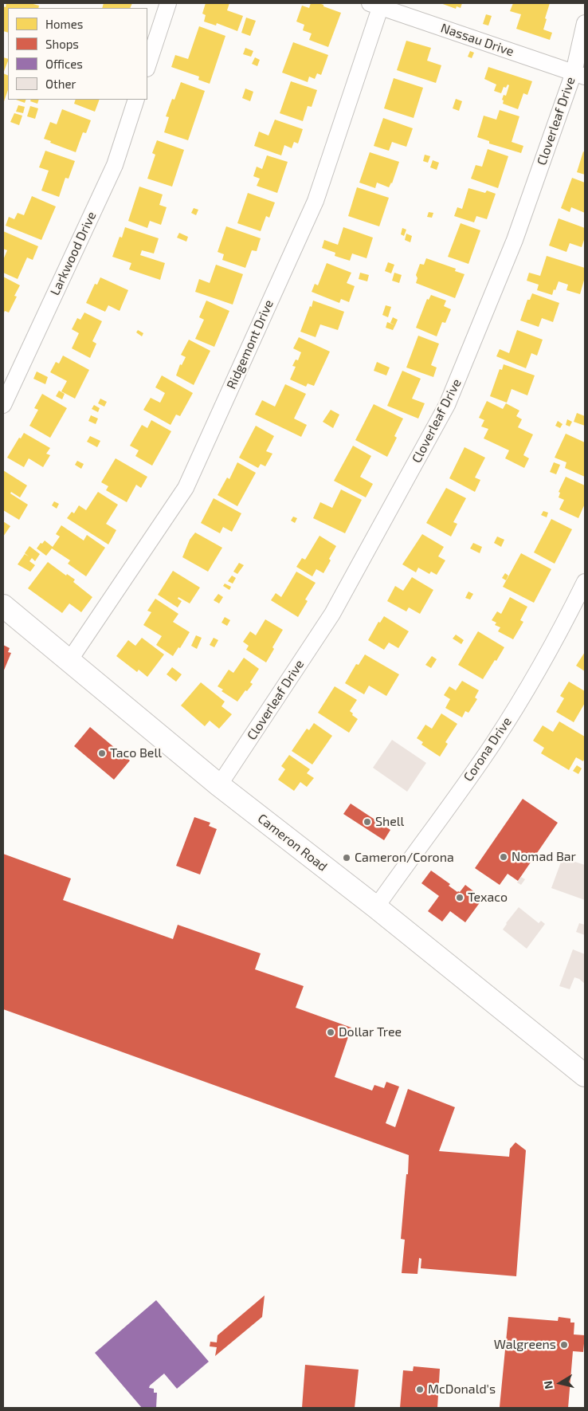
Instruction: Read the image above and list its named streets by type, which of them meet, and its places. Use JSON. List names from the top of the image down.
{
  "streets": {
    "main road": ["Cameron Road"],
    "street": [
      "Nassau Drive",
      "Cloverleaf Drive",
      "Larkwood Drive",
      "Ridgemont Drive",
      "Corona Drive"
    ]
  },
  "crossings": [
    ["Nassau Drive", "Cloverleaf Drive"],
    ["Nassau Drive", "Ridgemont Drive"],
    ["Cloverleaf Drive", "Cameron Road"],
    ["Ridgemont Drive", "Cameron Road"],
    ["Corona Drive", "Cameron Road"]
  ],
  "places": [
    "Taco Bell",
    "Shell",
    "Nomad Bar",
    "Cameron/Corona",
    "Texaco",
    "Dollar Tree",
    "Walgreens",
    "McDonald's"
  ],
  "legend": [
    "Homes",
    "Shops",
    "Offices",
    "Other"
  ],
  "north": "left"
}
